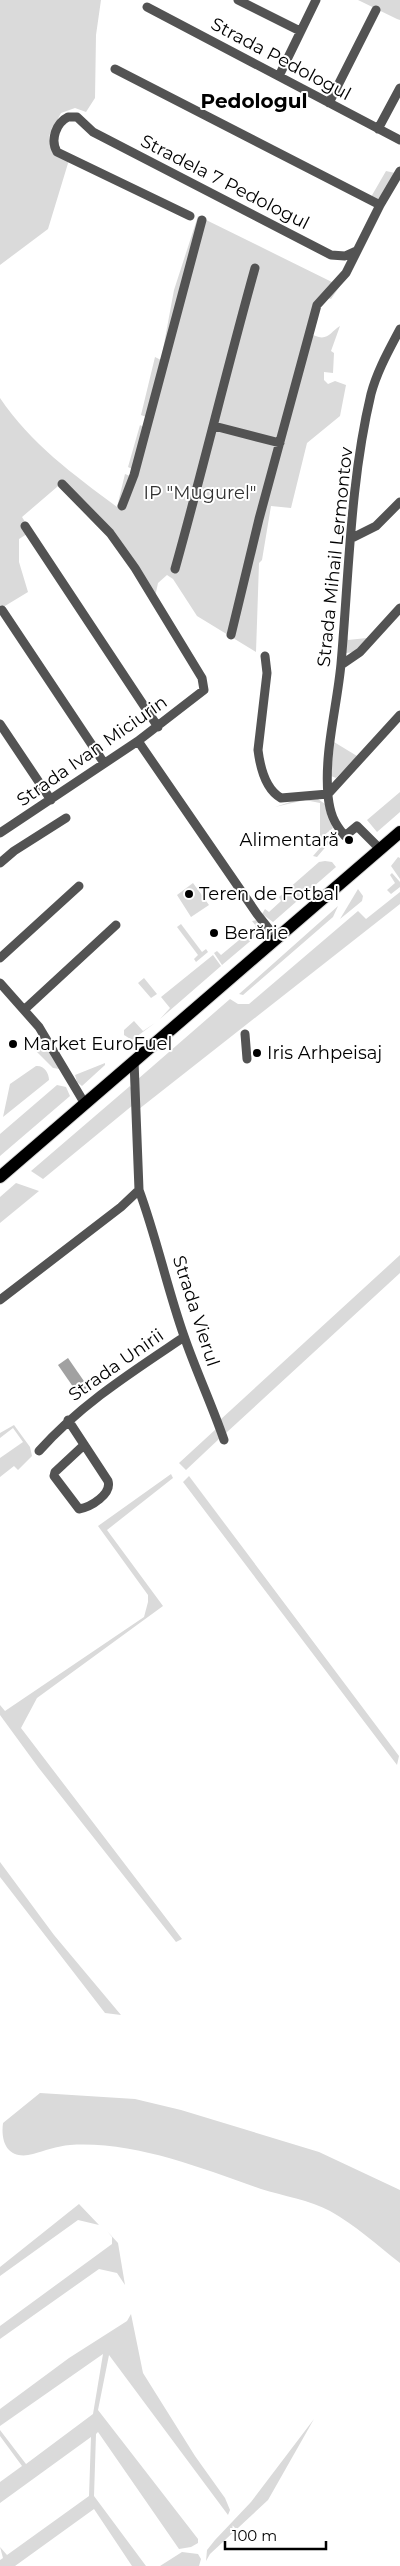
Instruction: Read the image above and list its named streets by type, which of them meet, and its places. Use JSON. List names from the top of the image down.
{
  "streets": {
    "street": [
      "Strada Pedologul",
      "Stradela 7 Pedologul",
      "Strada Mihail Lermontov",
      "Strada Ivan Miciurin",
      "Strada Vierul",
      "Strada Unirii"
    ]
  },
  "crossings": [
    ["Strada Vierul", "Strada Unirii"]
  ],
  "districts": ["Pedologul"],
  "parks": ["IP \"Mugurel\""],
  "places": [
    "Alimentară",
    "Teren de Fotbal",
    "Berărie",
    "Market EuroFuel",
    "Iris Arhpeisaj"
  ],
  "scale_bar": "100 m"
}
